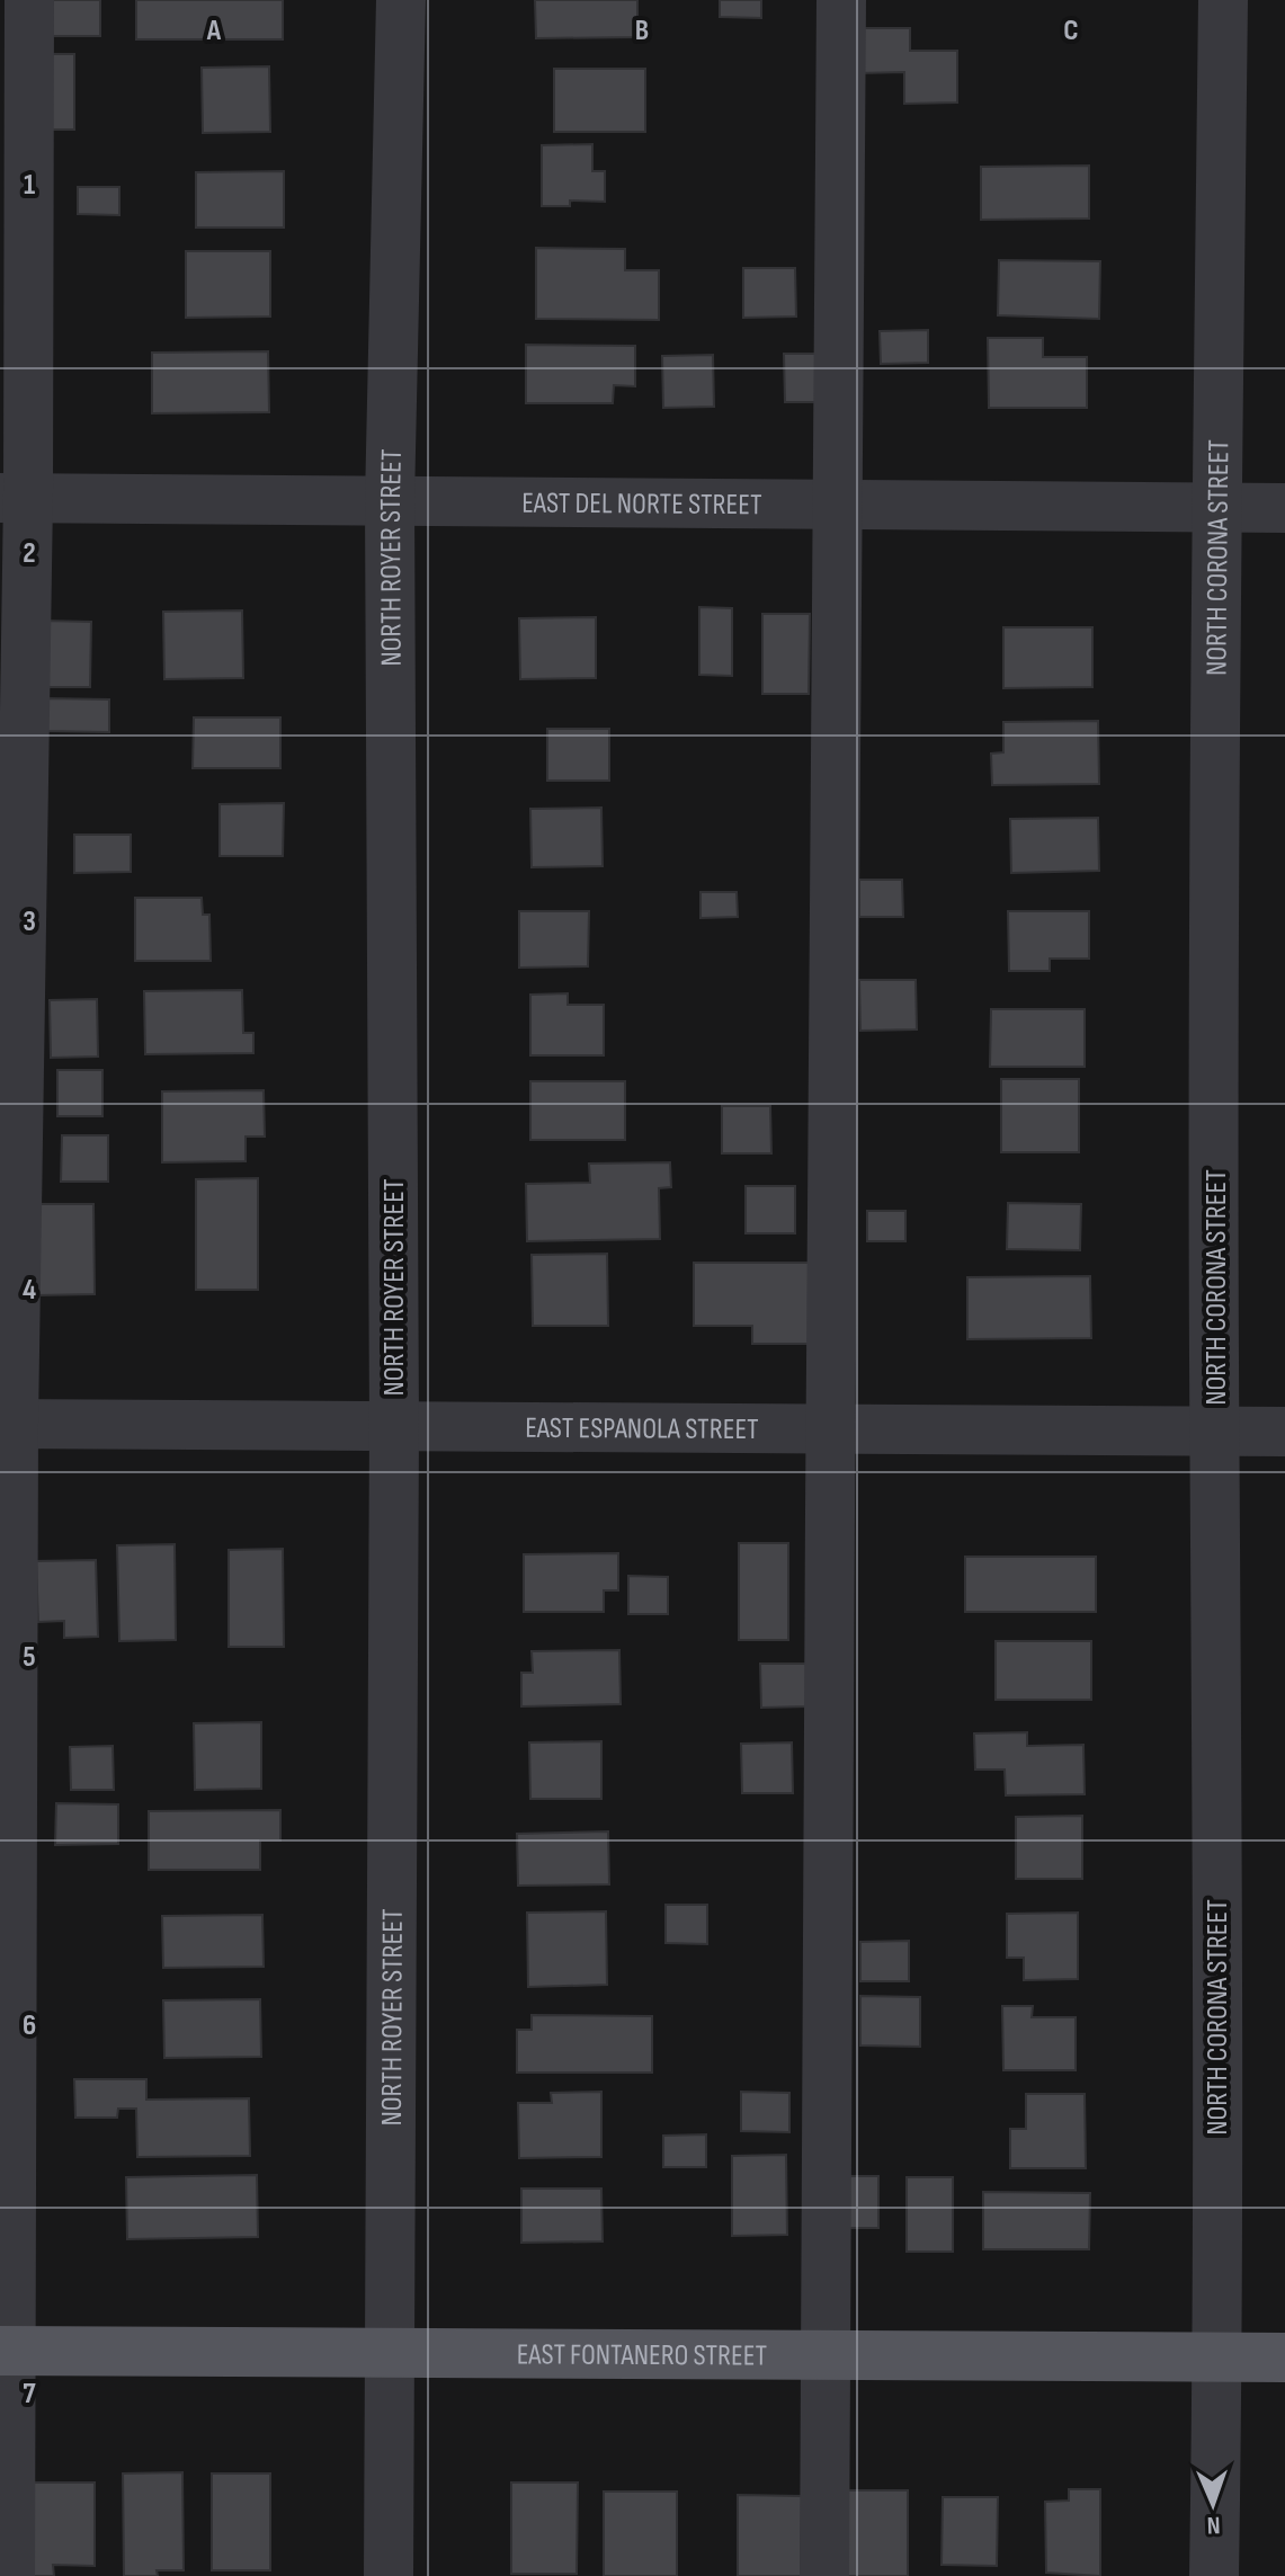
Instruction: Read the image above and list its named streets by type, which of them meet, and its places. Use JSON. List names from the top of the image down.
{
  "streets": {
    "main road": ["EAST FONTANERO STREET"],
    "street": [
      "EAST DEL NORTE STREET",
      "NORTH ROYER STREET",
      "NORTH CORONA STREET",
      "EAST ESPANOLA STREET"
    ]
  },
  "crossings": [
    ["EAST DEL NORTE STREET", "NORTH ROYER STREET"],
    ["EAST DEL NORTE STREET", "NORTH CORONA STREET"],
    ["NORTH ROYER STREET", "EAST ESPANOLA STREET"],
    ["NORTH ROYER STREET", "EAST FONTANERO STREET"],
    ["NORTH CORONA STREET", "EAST ESPANOLA STREET"],
    ["NORTH CORONA STREET", "EAST FONTANERO STREET"]
  ],
  "north": "bottom",
  "grid": {
    "columns": ["A", "B", "C"],
    "rows": [
      "1",
      "2",
      "3",
      "4",
      "5",
      "6",
      "7"
    ]
  }
}
